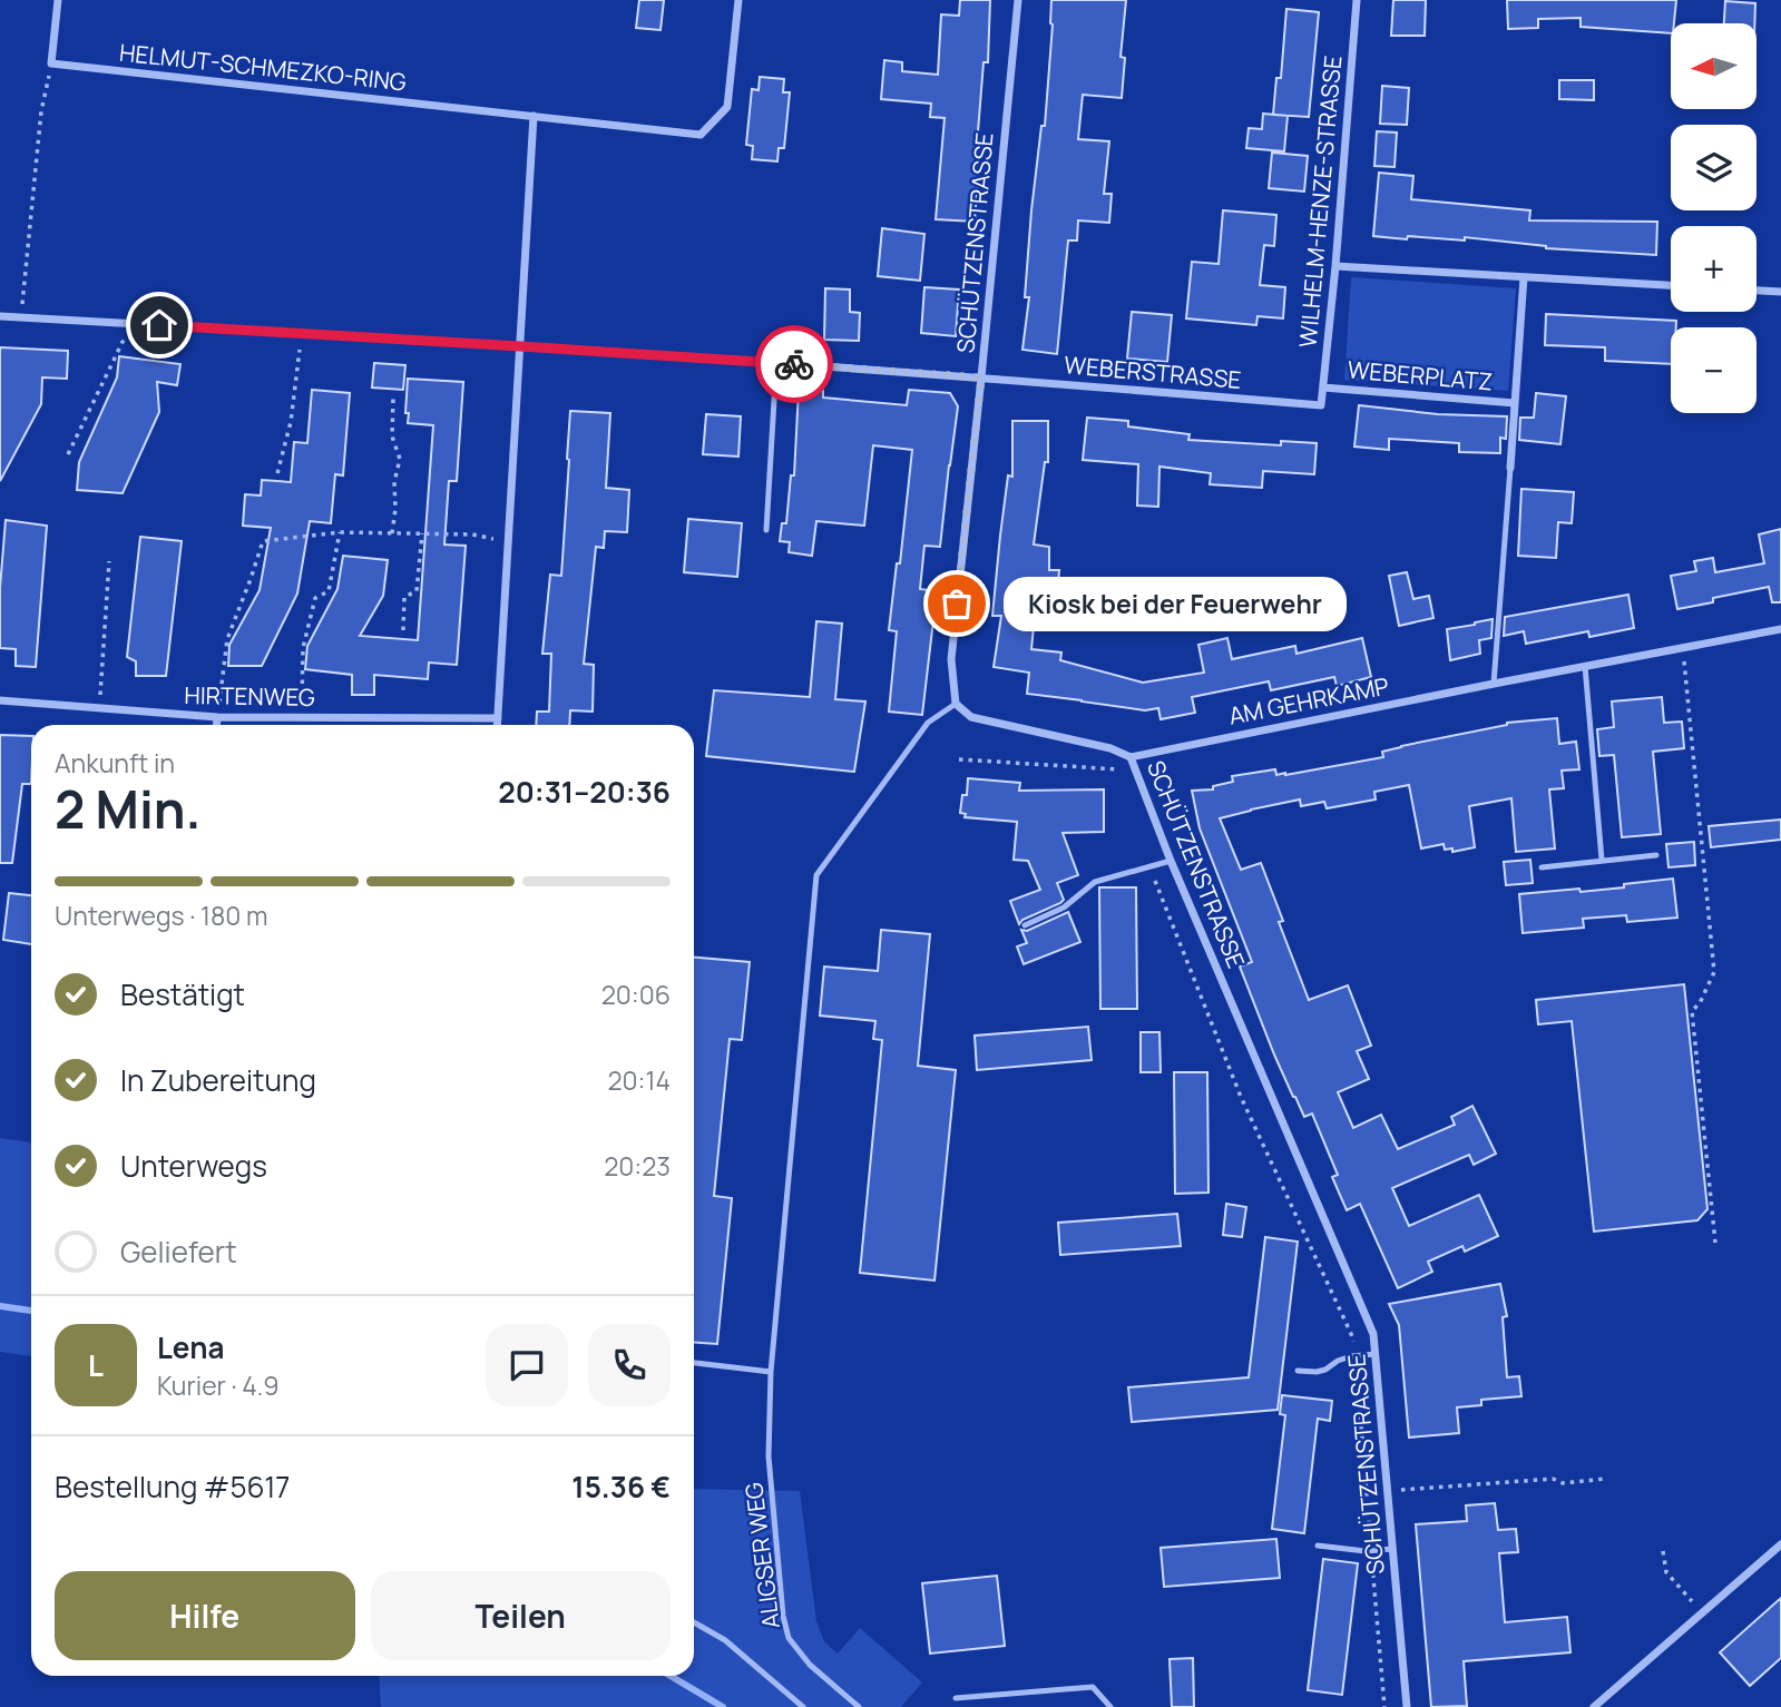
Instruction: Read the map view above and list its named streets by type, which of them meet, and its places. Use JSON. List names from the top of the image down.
{
  "streets": {
    "street": [
      "HELMUT-SCHMEZKO-RING",
      "WILHELM-HENZE-STRASSE",
      "SCHÜTZENSTRASSE",
      "WEBERSTRASSE",
      "WEBERPLATZ",
      "HIRTENWEG",
      "AM GEHRKAMP"
    ],
    "lane": ["ALIGSER WEG"]
  },
  "crossings": [
    ["WILHELM-HENZE-STRASSE", "WEBERSTRASSE"],
    ["WILHELM-HENZE-STRASSE", "WEBERPLATZ"],
    ["SCHÜTZENSTRASSE", "WEBERSTRASSE"],
    ["SCHÜTZENSTRASSE", "AM GEHRKAMP"],
    ["SCHÜTZENSTRASSE", "ALIGSER WEG"]
  ],
  "places": ["Kiosk bei der Feuerwehr"],
  "north": "left",
  "page": {
    "map_buttons": ["+", "−"],
    "bubble": "Kiosk bei der Feuerwehr",
    "heading": ["2 Min.", "Ankunft in", "20:31–20:36"],
    "panel": [
      "Lena",
      "Kurier · 4.9",
      "Bestellung #5617",
      "15.36 €"
    ],
    "bar": "Unterwegs · 180 m",
    "list": [
      ["Bestätigt", "20:06"],
      ["In Zubereitung", "20:14"],
      ["Unterwegs", "20:23"],
      "Geliefert"
    ],
    "round": "L",
    "buttons": ["Hilfe", "Teilen"]
  }
}
